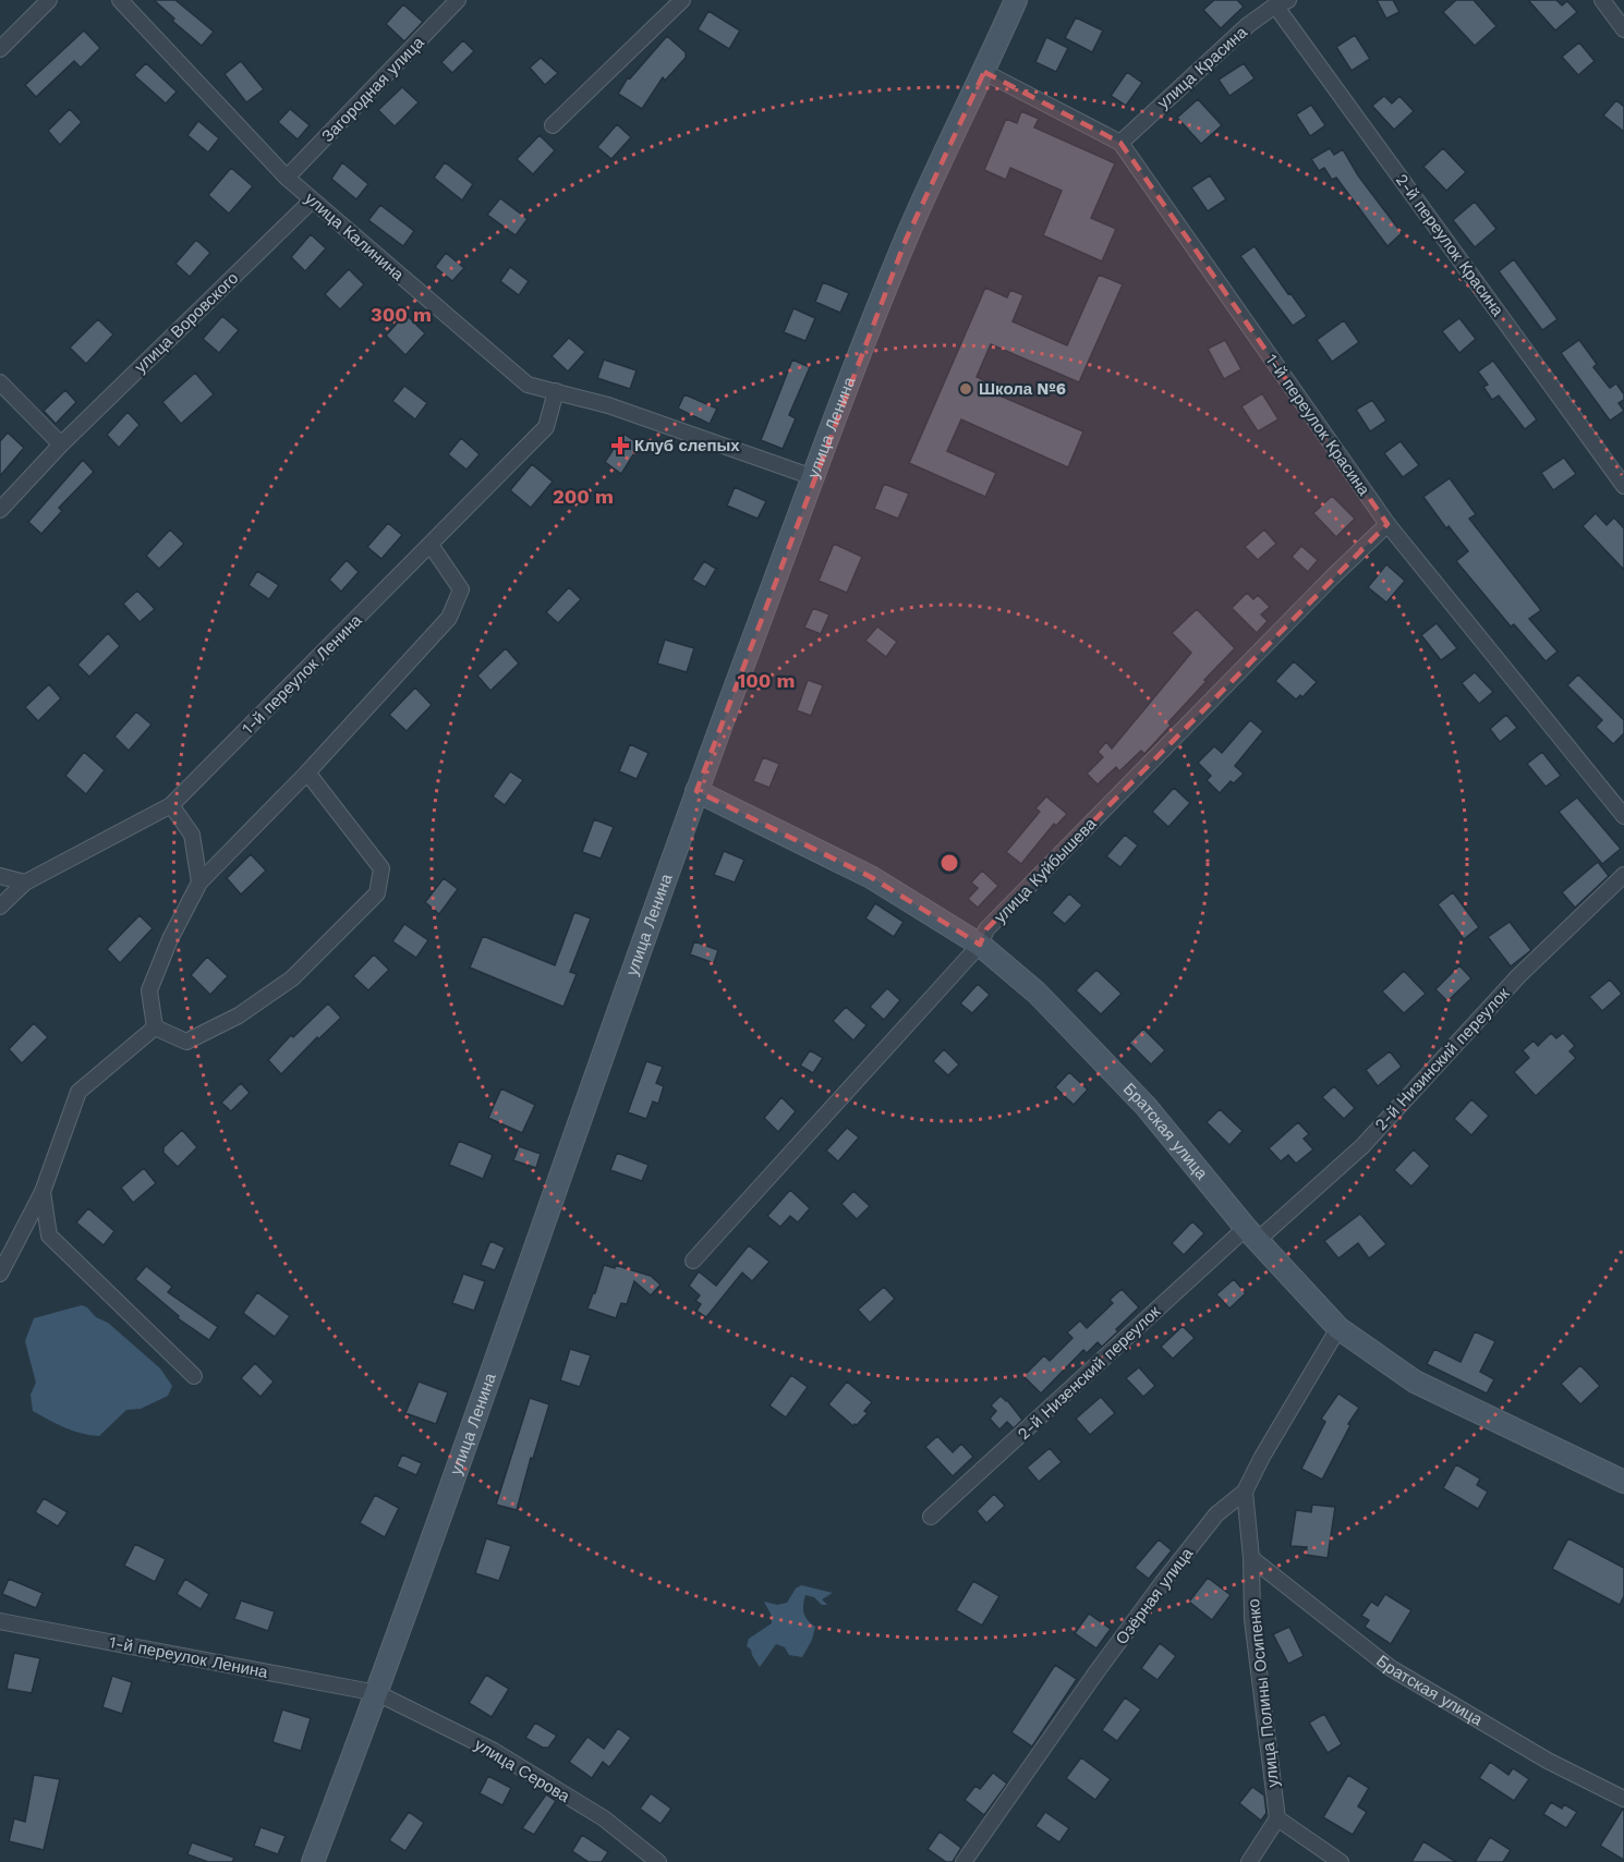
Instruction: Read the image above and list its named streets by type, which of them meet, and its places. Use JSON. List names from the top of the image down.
{
  "streets": {
    "main road": ["улица Ленина", "Братская улица"],
    "street": [
      "улица Красина",
      "Загородная улица",
      "улица Калинина",
      "2-й переулок Красина",
      "улица Воровского",
      "1-й переулок Красина",
      "1-й переулок Ленина",
      "улица Куйбышева",
      "2-й Низинский переулок",
      "2-й Низенский переулок",
      "Озёрная улица",
      "улица Полины Осипенко",
      "улица Серова"
    ]
  },
  "crossings": [
    ["улица Красина", "2-й переулок Красина"],
    ["улица Красина", "1-й переулок Красина"],
    ["Загородная улица", "улица Калинина"],
    ["улица Калинина", "улица Воровского"],
    ["улица Калинина", "улица Ленина"],
    ["улица Калинина", "1-й переулок Ленина"],
    ["1-й переулок Красина", "улица Ленина"],
    ["1-й переулок Красина", "улица Куйбышева"],
    ["улица Ленина", "1-й переулок Ленина"],
    ["улица Ленина", "Братская улица"],
    ["улица Ленина", "улица Серова"],
    ["1-й переулок Ленина", "улица Серова"],
    ["улица Куйбышева", "Братская улица"],
    ["2-й Низинский переулок", "Братская улица"],
    ["2-й Низинский переулок", "2-й Низенский переулок"],
    ["Братская улица", "2-й Низенский переулок"],
    ["Братская улица", "Озёрная улица"],
    ["Братская улица", "улица Полины Осипенко"],
    ["Озёрная улица", "улица Полины Осипенко"]
  ],
  "places": {
    "other": ["Школа №6"],
    "health": ["Клуб слепых"]
  },
  "rings": ["300 m", "200 m", "100 m"]
}
